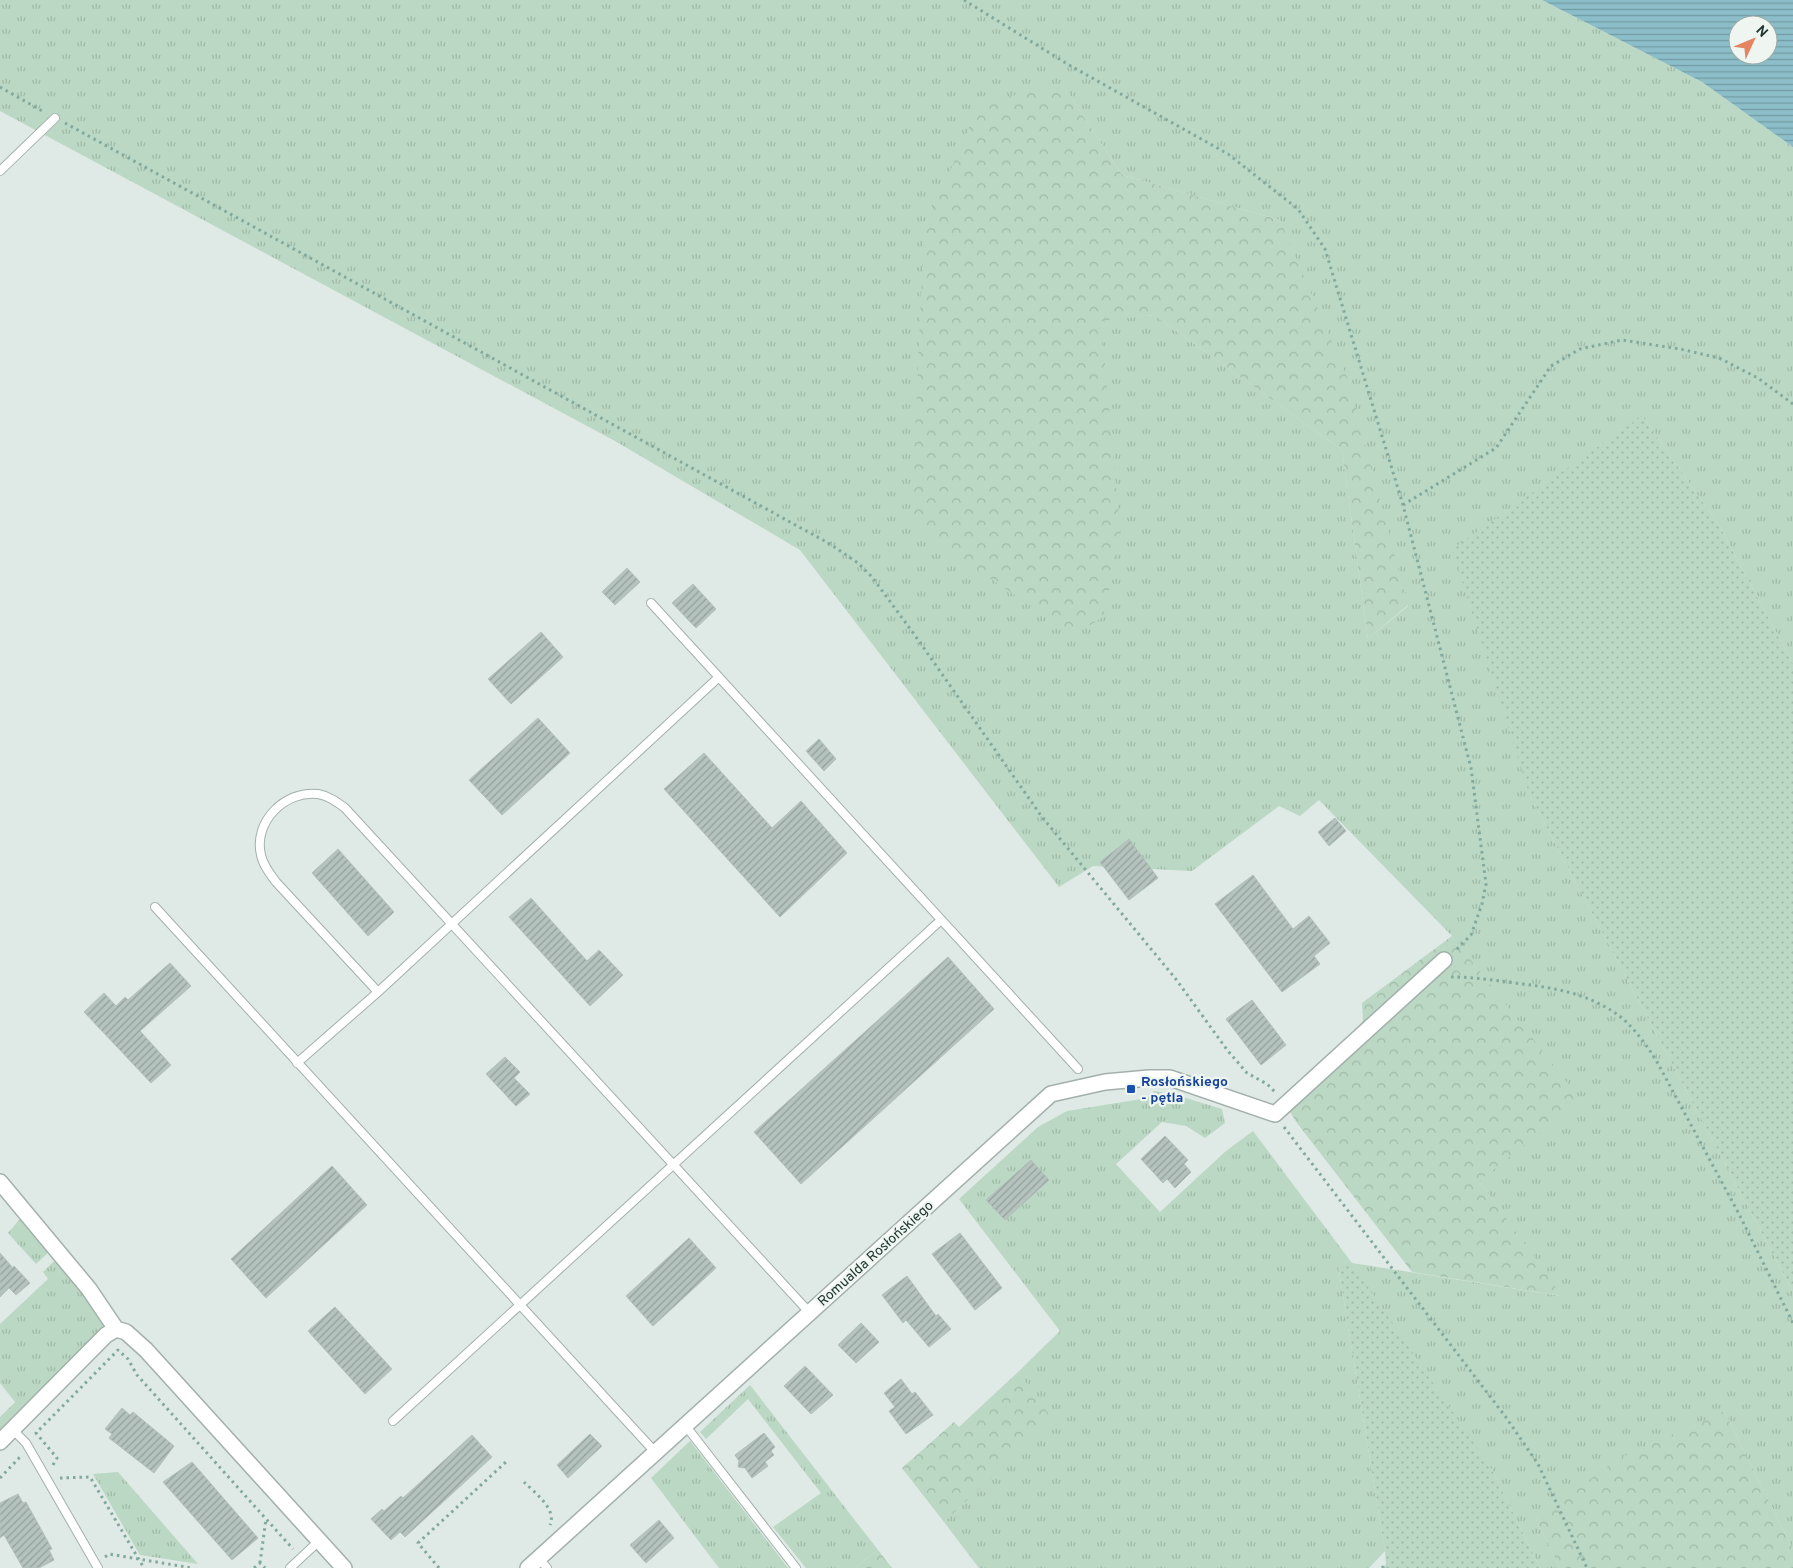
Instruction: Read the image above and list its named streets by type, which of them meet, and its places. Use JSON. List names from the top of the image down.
{
  "streets": {
    "street": ["Romualda Rosłońskiego"]
  },
  "places": {
    "transit": ["Rosłońskiego - pętla"]
  },
  "north": "top right"
}
